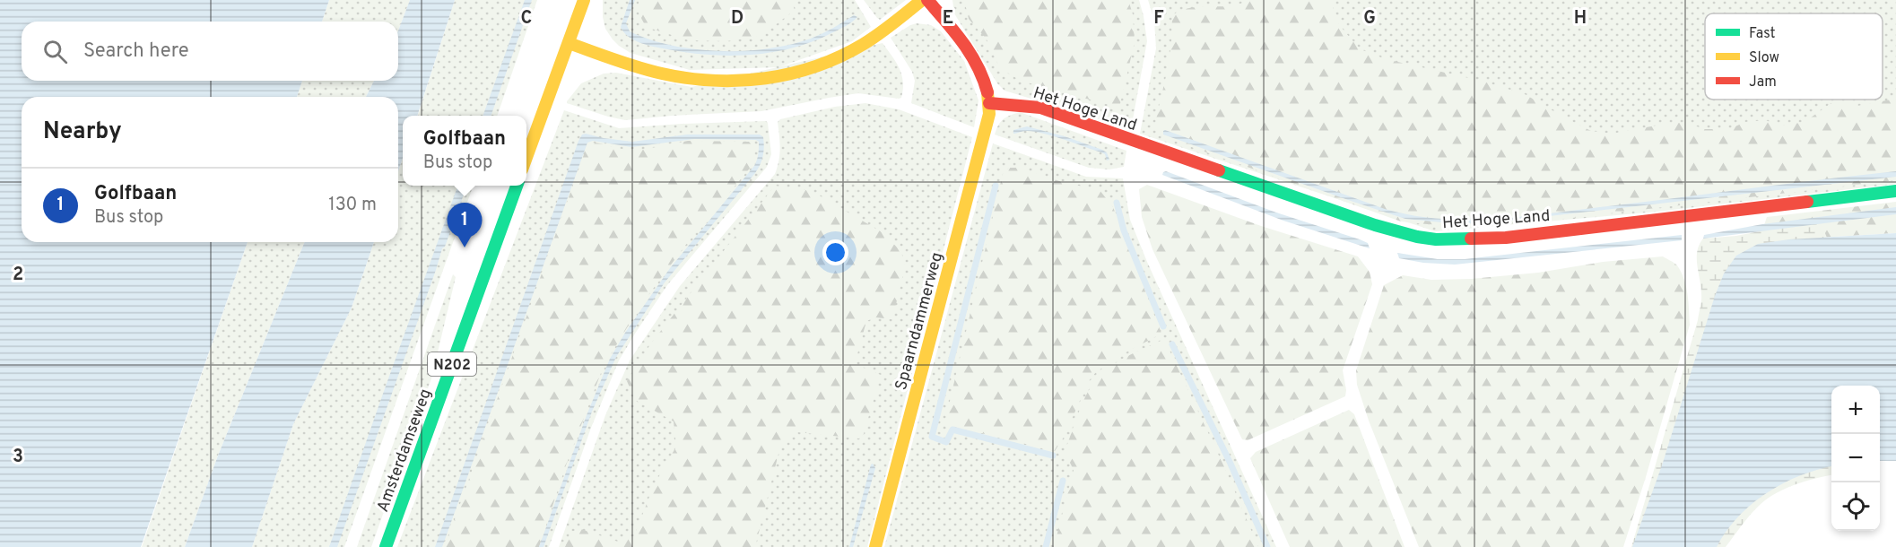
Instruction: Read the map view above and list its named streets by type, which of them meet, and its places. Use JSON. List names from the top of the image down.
{
  "streets": {
    "street": [
      "Het Hoge Land",
      "Spaarndammerweg",
      "N202",
      "Amsterdamseweg"
    ]
  },
  "crossings": [
    ["Het Hoge Land", "Spaarndammerweg"]
  ],
  "legend": ["Fast", "Slow", "Jam"],
  "page": {
    "search": "Search here",
    "heading": "Nearby",
    "popup": ["Golfbaan", "Bus stop"],
    "list": [
      {
        "mark": "1",
        "name": "Golfbaan",
        "note": "Bus stop",
        "value": "130 m"
      }
    ],
    "pins": "1",
    "map_buttons": ["+", "−"]
  },
  "grid": {
    "columns": [
      "C",
      "D",
      "E",
      "F",
      "G",
      "H"
    ],
    "rows": ["2", "3"]
  }
}
